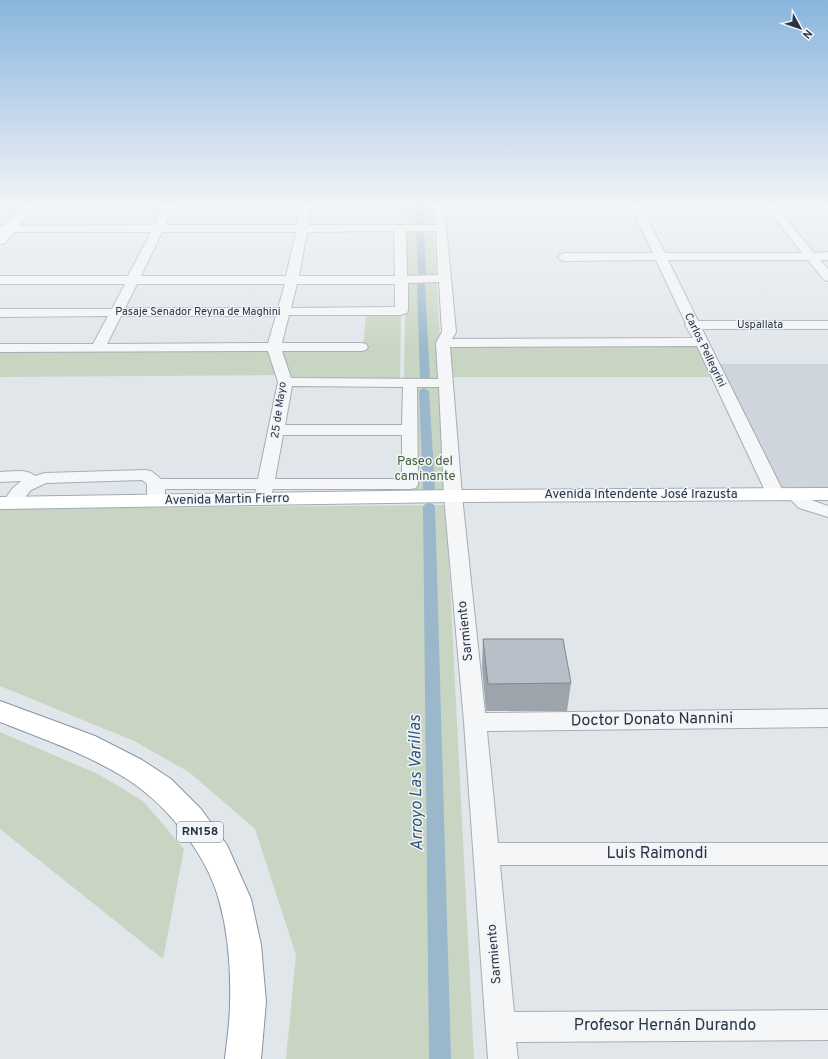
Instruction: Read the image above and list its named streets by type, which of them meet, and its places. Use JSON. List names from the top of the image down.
{
  "streets": {
    "main road": ["Avenida Intendente José Irazusta", "Avenida Martin Fierro", "RN158"],
    "street": [
      "Pasaje Senador Reyna de Maghini",
      "Uspallata",
      "Carlos Pellegrini",
      "25 de Mayo",
      "Sarmiento",
      "Doctor Donato Nannini",
      "Luis Raimondi",
      "Profesor Hernán Durando"
    ]
  },
  "crossings": [
    ["Uspallata", "Carlos Pellegrini"],
    ["Carlos Pellegrini", "Avenida Intendente José Irazusta"],
    ["25 de Mayo", "Avenida Martin Fierro"],
    ["Avenida Intendente José Irazusta", "Avenida Martin Fierro"],
    ["Avenida Intendente José Irazusta", "Sarmiento"],
    ["Avenida Martin Fierro", "Sarmiento"],
    ["Sarmiento", "Doctor Donato Nannini"],
    ["Sarmiento", "Luis Raimondi"],
    ["Sarmiento", "Profesor Hernán Durando"]
  ],
  "water": ["Arroyo Las Varillas"],
  "parks": ["Paseo del caminante"],
  "north": "bottom right"
}
